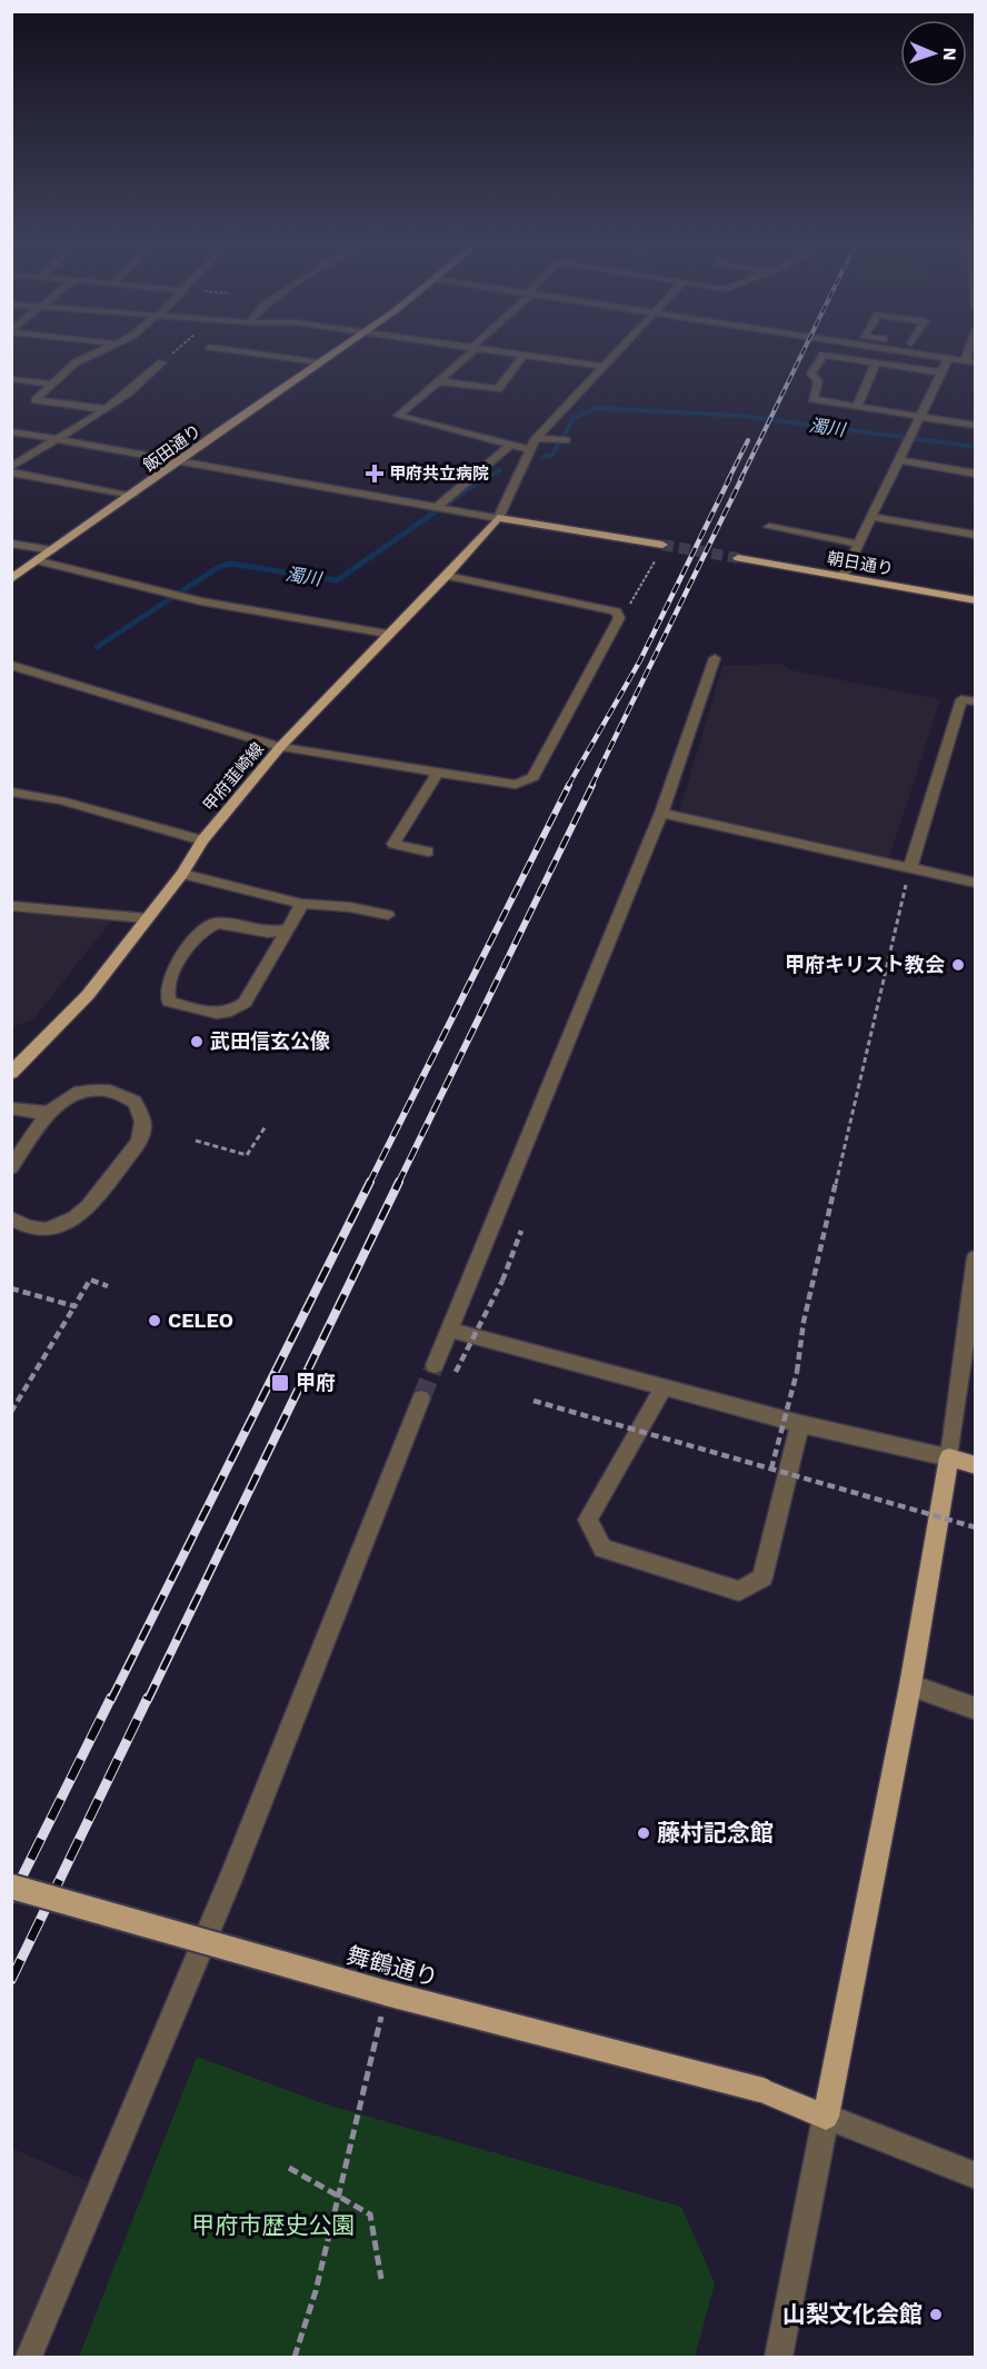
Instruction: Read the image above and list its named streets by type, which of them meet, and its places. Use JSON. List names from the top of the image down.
{
  "streets": {
    "main road": [
      "飯田通り",
      "朝日通り",
      "甲府韮崎線",
      "舞鶴通り"
    ]
  },
  "water": ["濁川"],
  "parks": ["甲府市歴史公園"],
  "places": {
    "health": ["甲府共立病院"],
    "other": [
      "甲府キリスト教会",
      "武田信玄公像",
      "CELEO",
      "藤村記念館",
      "山梨文化会館"
    ],
    "transit": ["甲府"]
  },
  "north": "right"
}
